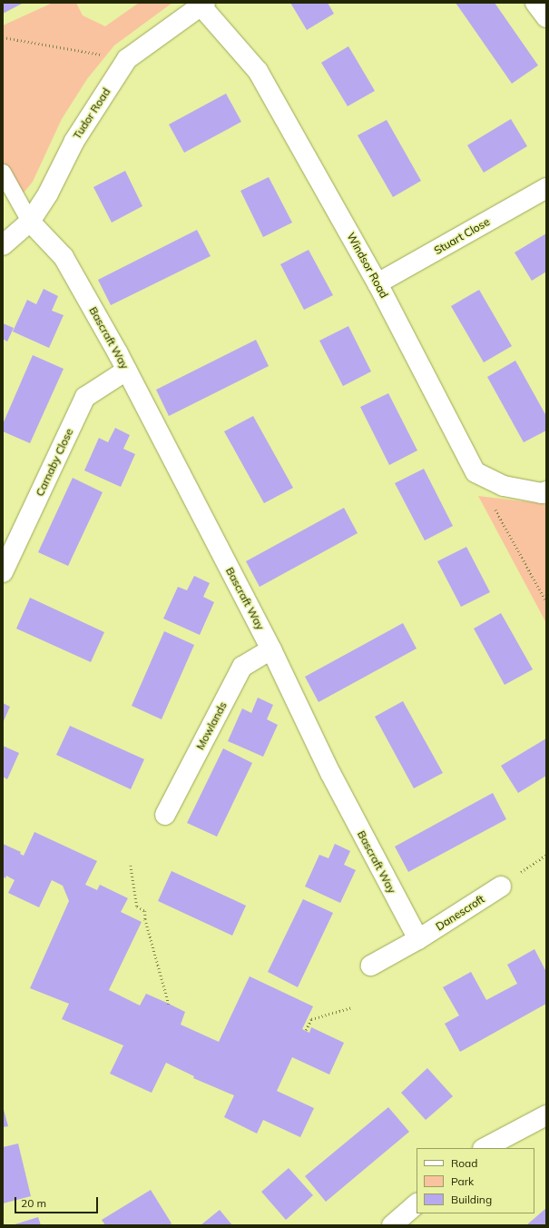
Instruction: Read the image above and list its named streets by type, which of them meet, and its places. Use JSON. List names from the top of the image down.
{
  "streets": {
    "street": [
      "Tudor Road",
      "Stuart Close",
      "Windsor Road",
      "Bascraft Way",
      "Carnaby Close",
      "Mowlands",
      "Danescroft"
    ]
  },
  "crossings": [
    ["Tudor Road", "Windsor Road"],
    ["Tudor Road", "Bascraft Way"],
    ["Stuart Close", "Windsor Road"],
    ["Bascraft Way", "Carnaby Close"],
    ["Bascraft Way", "Mowlands"],
    ["Bascraft Way", "Danescroft"]
  ],
  "legend": ["Road", "Park", "Building"],
  "scale_bar": "20 m"
}
